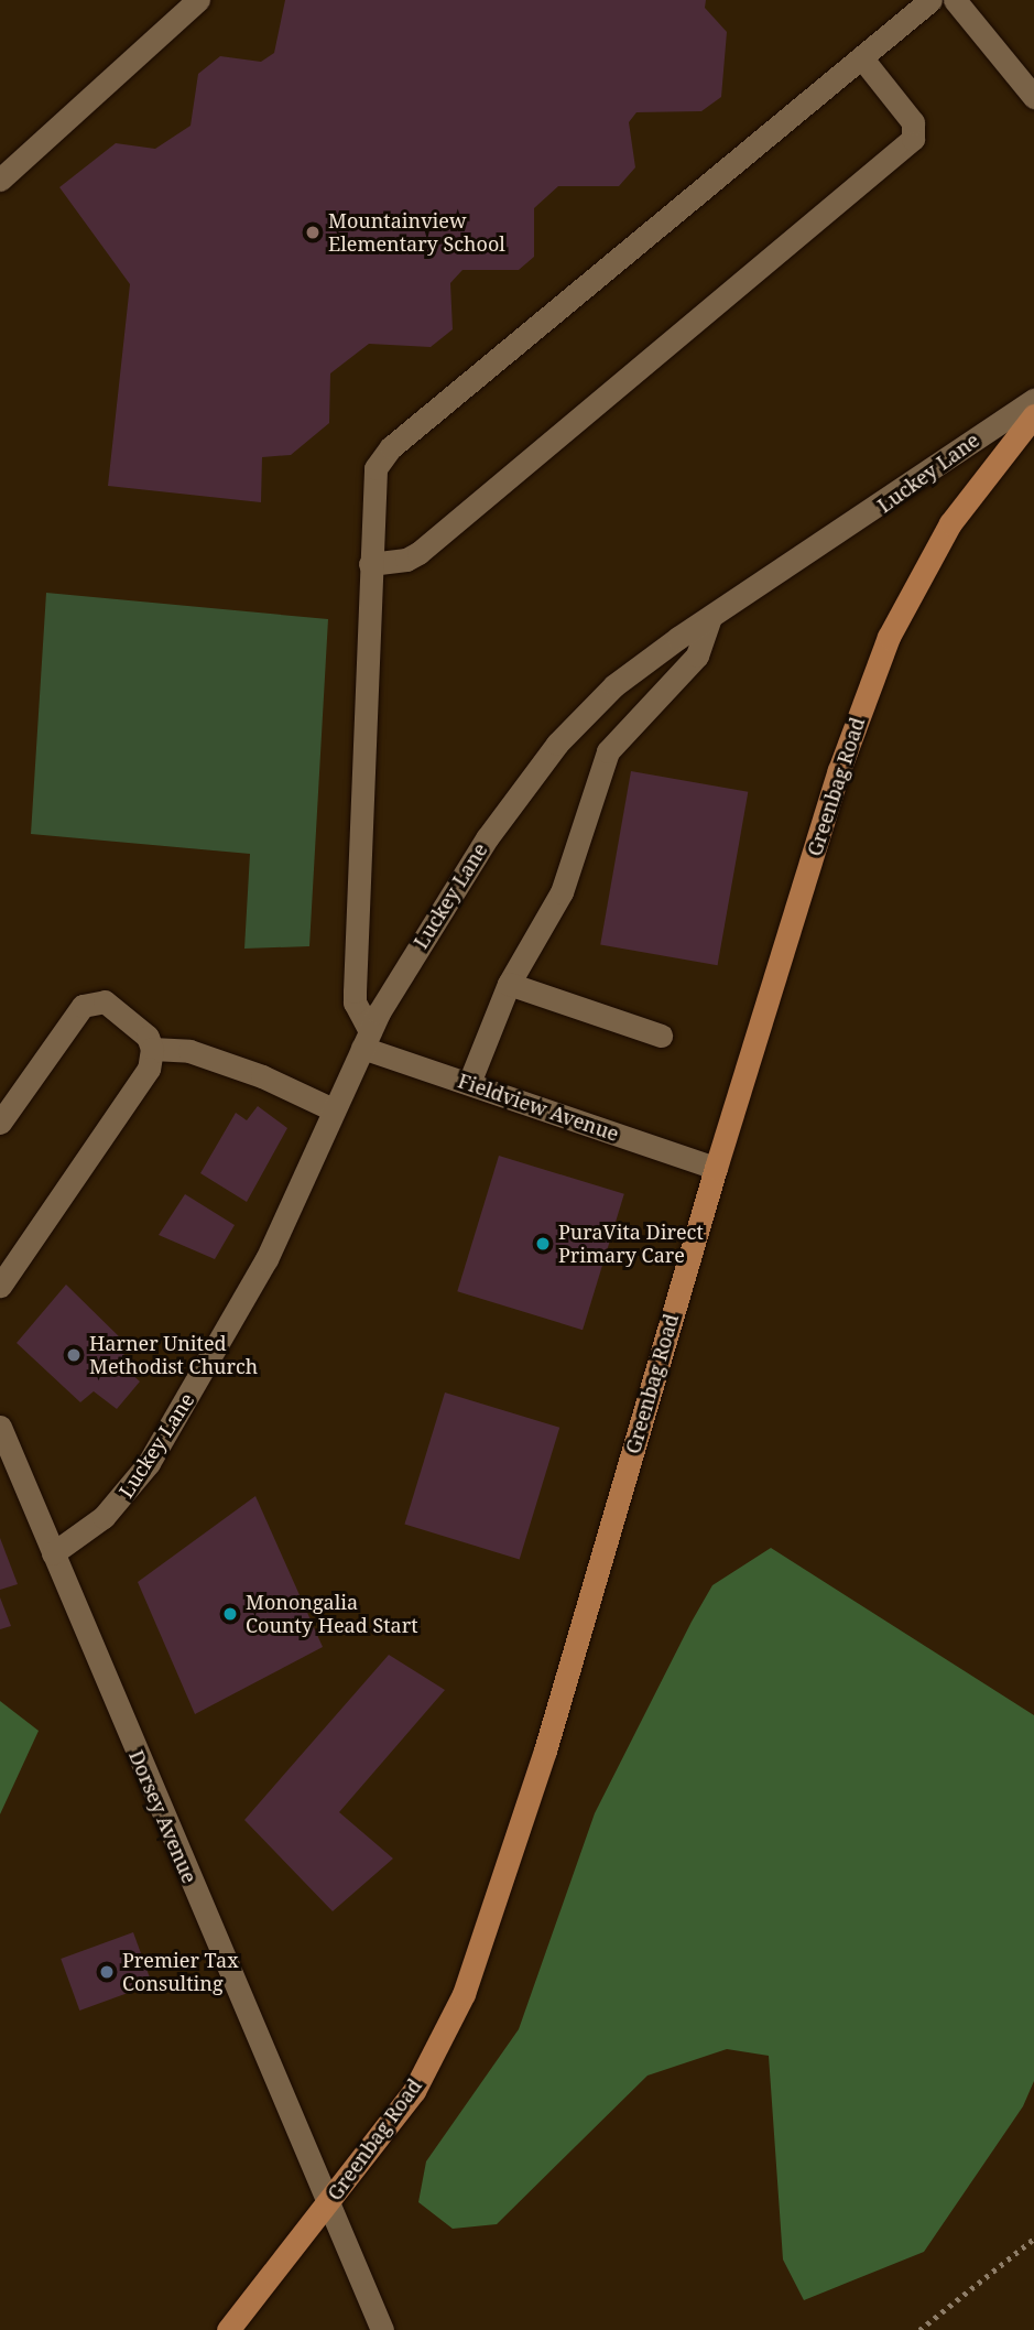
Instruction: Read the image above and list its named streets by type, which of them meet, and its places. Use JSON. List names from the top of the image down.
{
  "streets": {
    "main road": ["Greenbag Road"],
    "street": ["Luckey Lane", "Fieldview Avenue", "Dorsey Avenue"]
  },
  "crossings": [
    ["Luckey Lane", "Fieldview Avenue"],
    ["Luckey Lane", "Dorsey Avenue"],
    ["Greenbag Road", "Fieldview Avenue"],
    ["Greenbag Road", "Dorsey Avenue"]
  ],
  "places": [
    "Mountainview Elementary School",
    "PuraVita Direct Primary Care",
    "Harner United Methodist Church",
    "Monongalia County Head Start",
    "Premier Tax Consulting"
  ]
}
